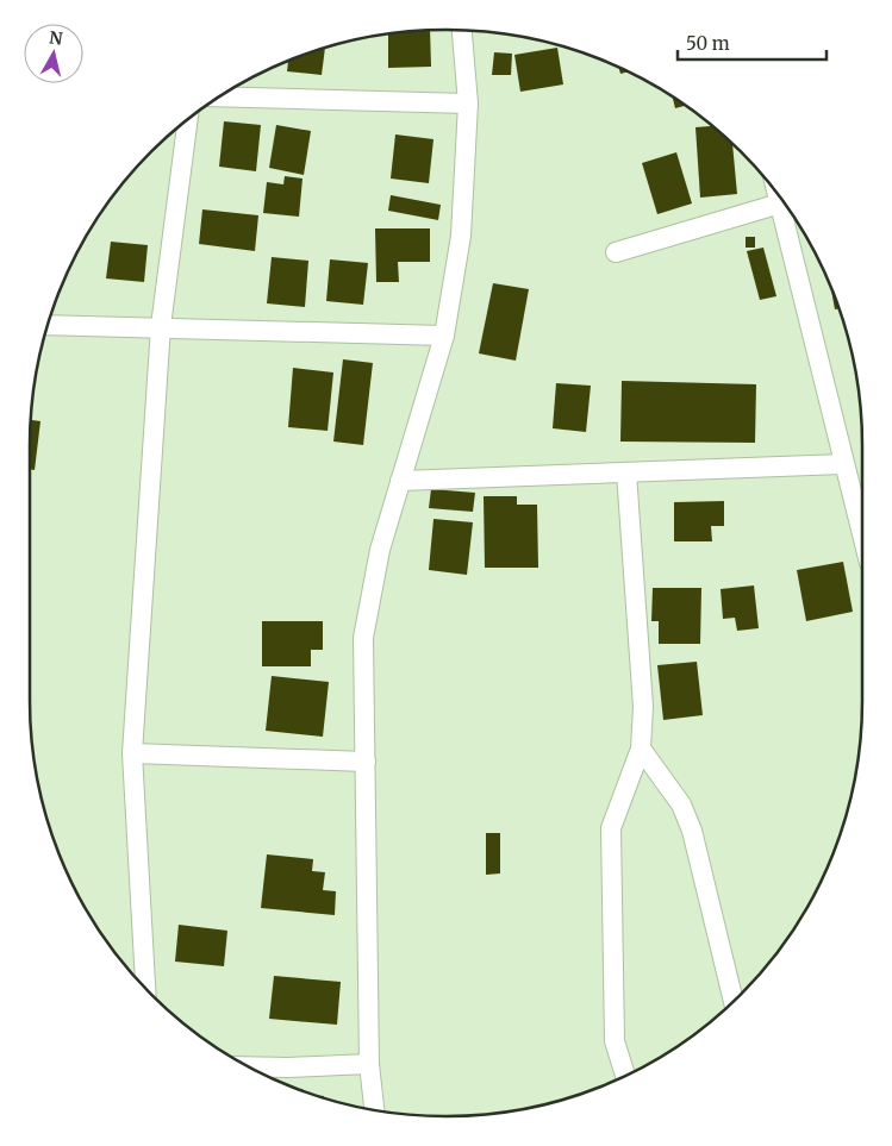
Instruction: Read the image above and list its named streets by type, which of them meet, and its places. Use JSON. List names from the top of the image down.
{
  "scale_bar": "50 m",
  "north": "top"
}
